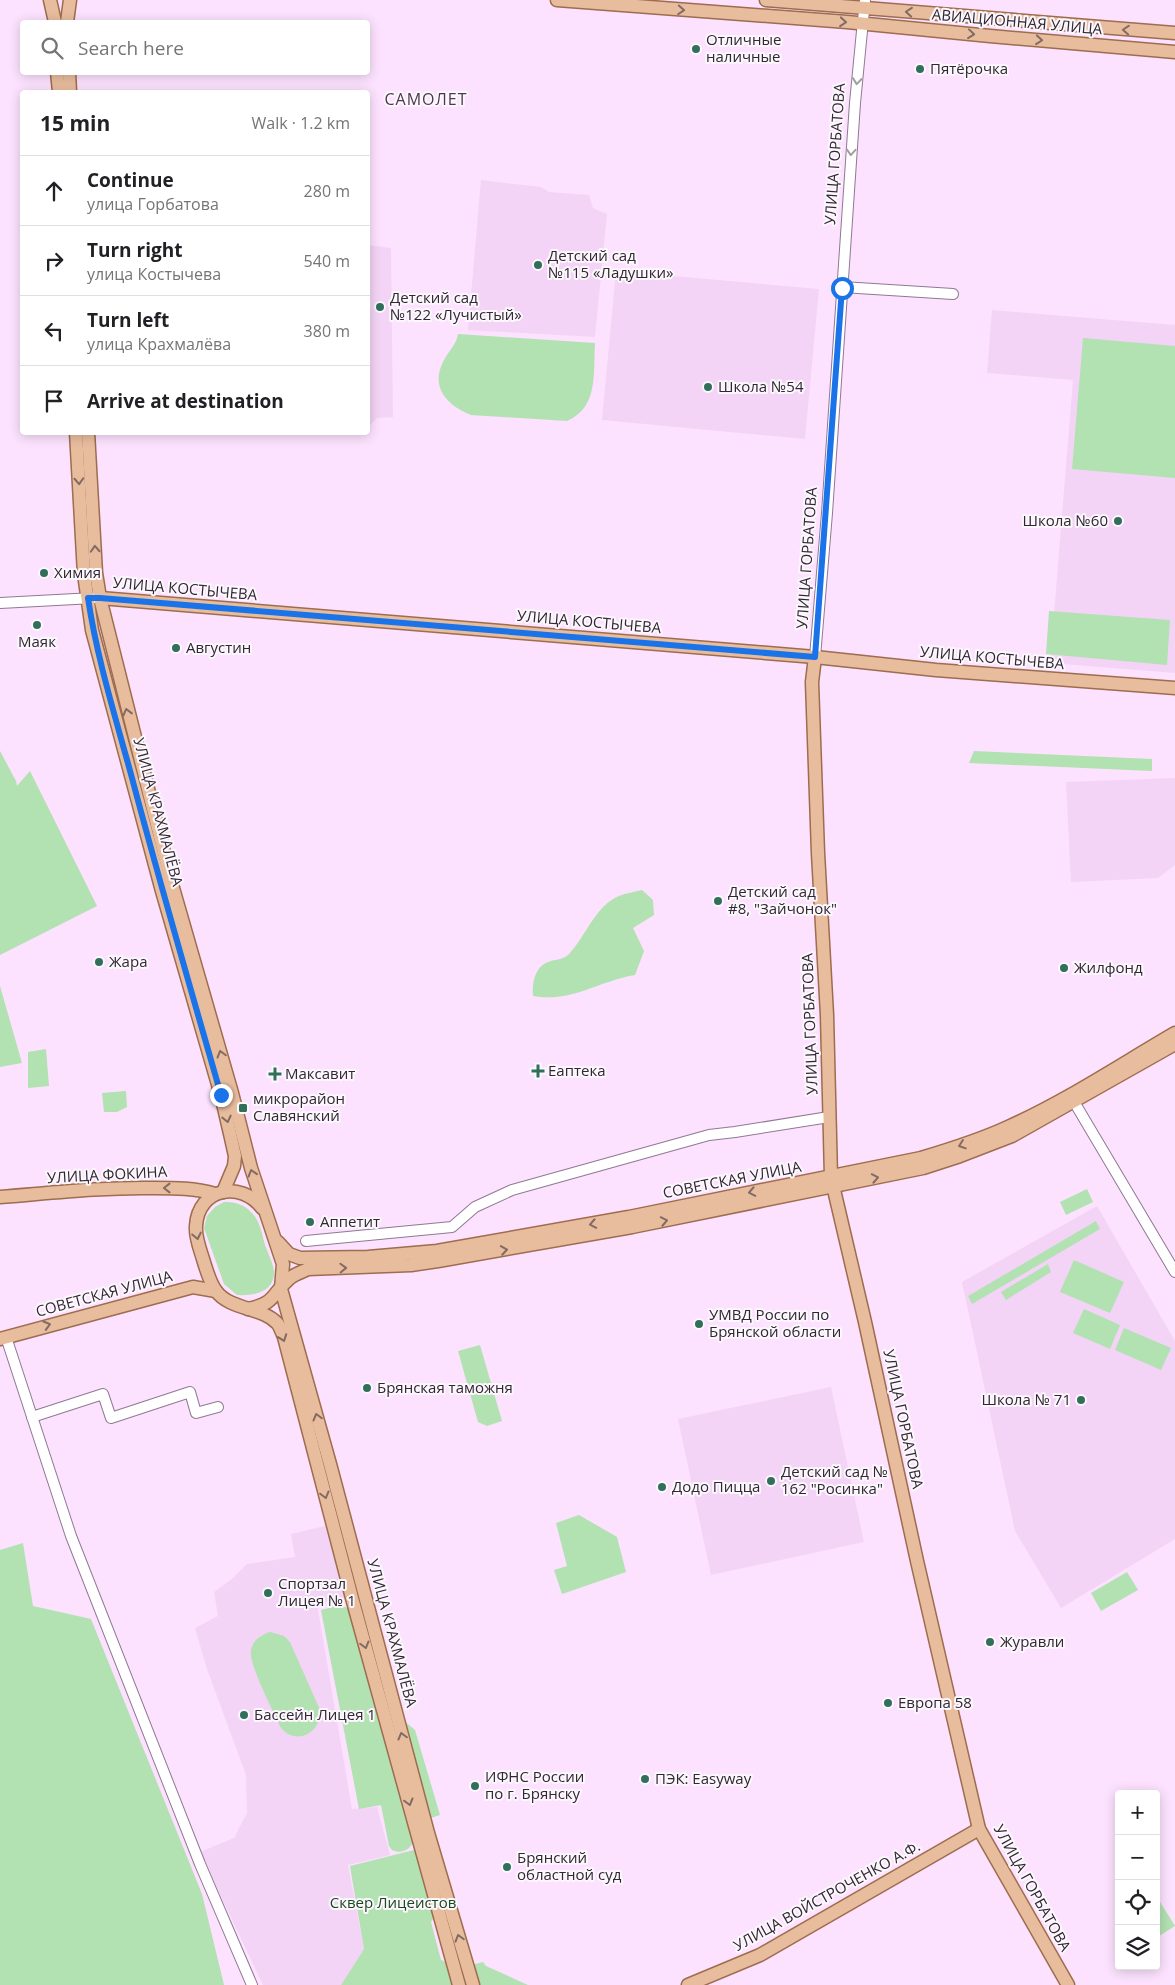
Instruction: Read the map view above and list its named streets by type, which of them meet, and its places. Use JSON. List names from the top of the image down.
{
  "streets": {
    "main road": [
      "АВИАЦИОННАЯ УЛИЦА",
      "УЛИЦА ГОРБАТОВА",
      "УЛИЦА КОСТЫЧЕВА",
      "УЛИЦА КРАХМАЛЁВА",
      "УЛИЦА ФОКИНА",
      "СОВЕТСКАЯ УЛИЦА",
      "УЛИЦА ВОЙСТРОЧЕНКО А.Ф."
    ]
  },
  "crossings": [
    ["АВИАЦИОННАЯ УЛИЦА", "УЛИЦА ГОРБАТОВА"],
    ["УЛИЦА ГОРБАТОВА", "УЛИЦА КОСТЫЧЕВА"],
    ["УЛИЦА ГОРБАТОВА", "СОВЕТСКАЯ УЛИЦА"],
    ["УЛИЦА ГОРБАТОВА", "УЛИЦА ВОЙСТРОЧЕНКО А.Ф."],
    ["УЛИЦА КОСТЫЧЕВА", "УЛИЦА КРАХМАЛЁВА"],
    ["УЛИЦА КРАХМАЛЁВА", "УЛИЦА ФОКИНА"],
    ["УЛИЦА КРАХМАЛЁВА", "СОВЕТСКАЯ УЛИЦА"],
    ["УЛИЦА ФОКИНА", "СОВЕТСКАЯ УЛИЦА"]
  ],
  "one_way": ["УЛИЦА ФОКИНА"],
  "districts": ["САМОЛЕТ"],
  "parks": ["Сквер Лицеистов"],
  "places": {
    "other": [
      "Отличные наличные",
      "Пятёрочка",
      "Детский сад №115 «Ладушки»",
      "Детский сад №122 «Лучистый»",
      "Школа №54",
      "Школа №60",
      "Химия",
      "Маяк",
      "Августин",
      "Детский сад #8, \"Зайчонок\"",
      "Жара",
      "Жилфонд",
      "Аппетит",
      "УМВД России по Брянской области",
      "Брянская таможня",
      "Школа № 71",
      "Детский сад № 162 \"Росинка\"",
      "Додо Пицца",
      "Спортзал Лицея № 1",
      "Журавли",
      "Европа 58",
      "Бассейн Лицея 1",
      "ПЭК: Easyway",
      "ИФНС России по г. Брянску",
      "Брянский областной суд"
    ],
    "health": ["Еаптека", "Максавит"],
    "transit": ["микрорайон Славянский"]
  },
  "page": {
    "search": "Search here",
    "heading": ["15 min", "Walk · 1.2 km"],
    "list": [
      ["Continue", "улица Горбатова", "280 m"],
      ["Turn right", "улица Костычева", "540 m"],
      ["Turn left", "улица Крахмалёва", "380 m"],
      "Arrive at destination"
    ],
    "map_buttons": ["+", "−"]
  }
}
